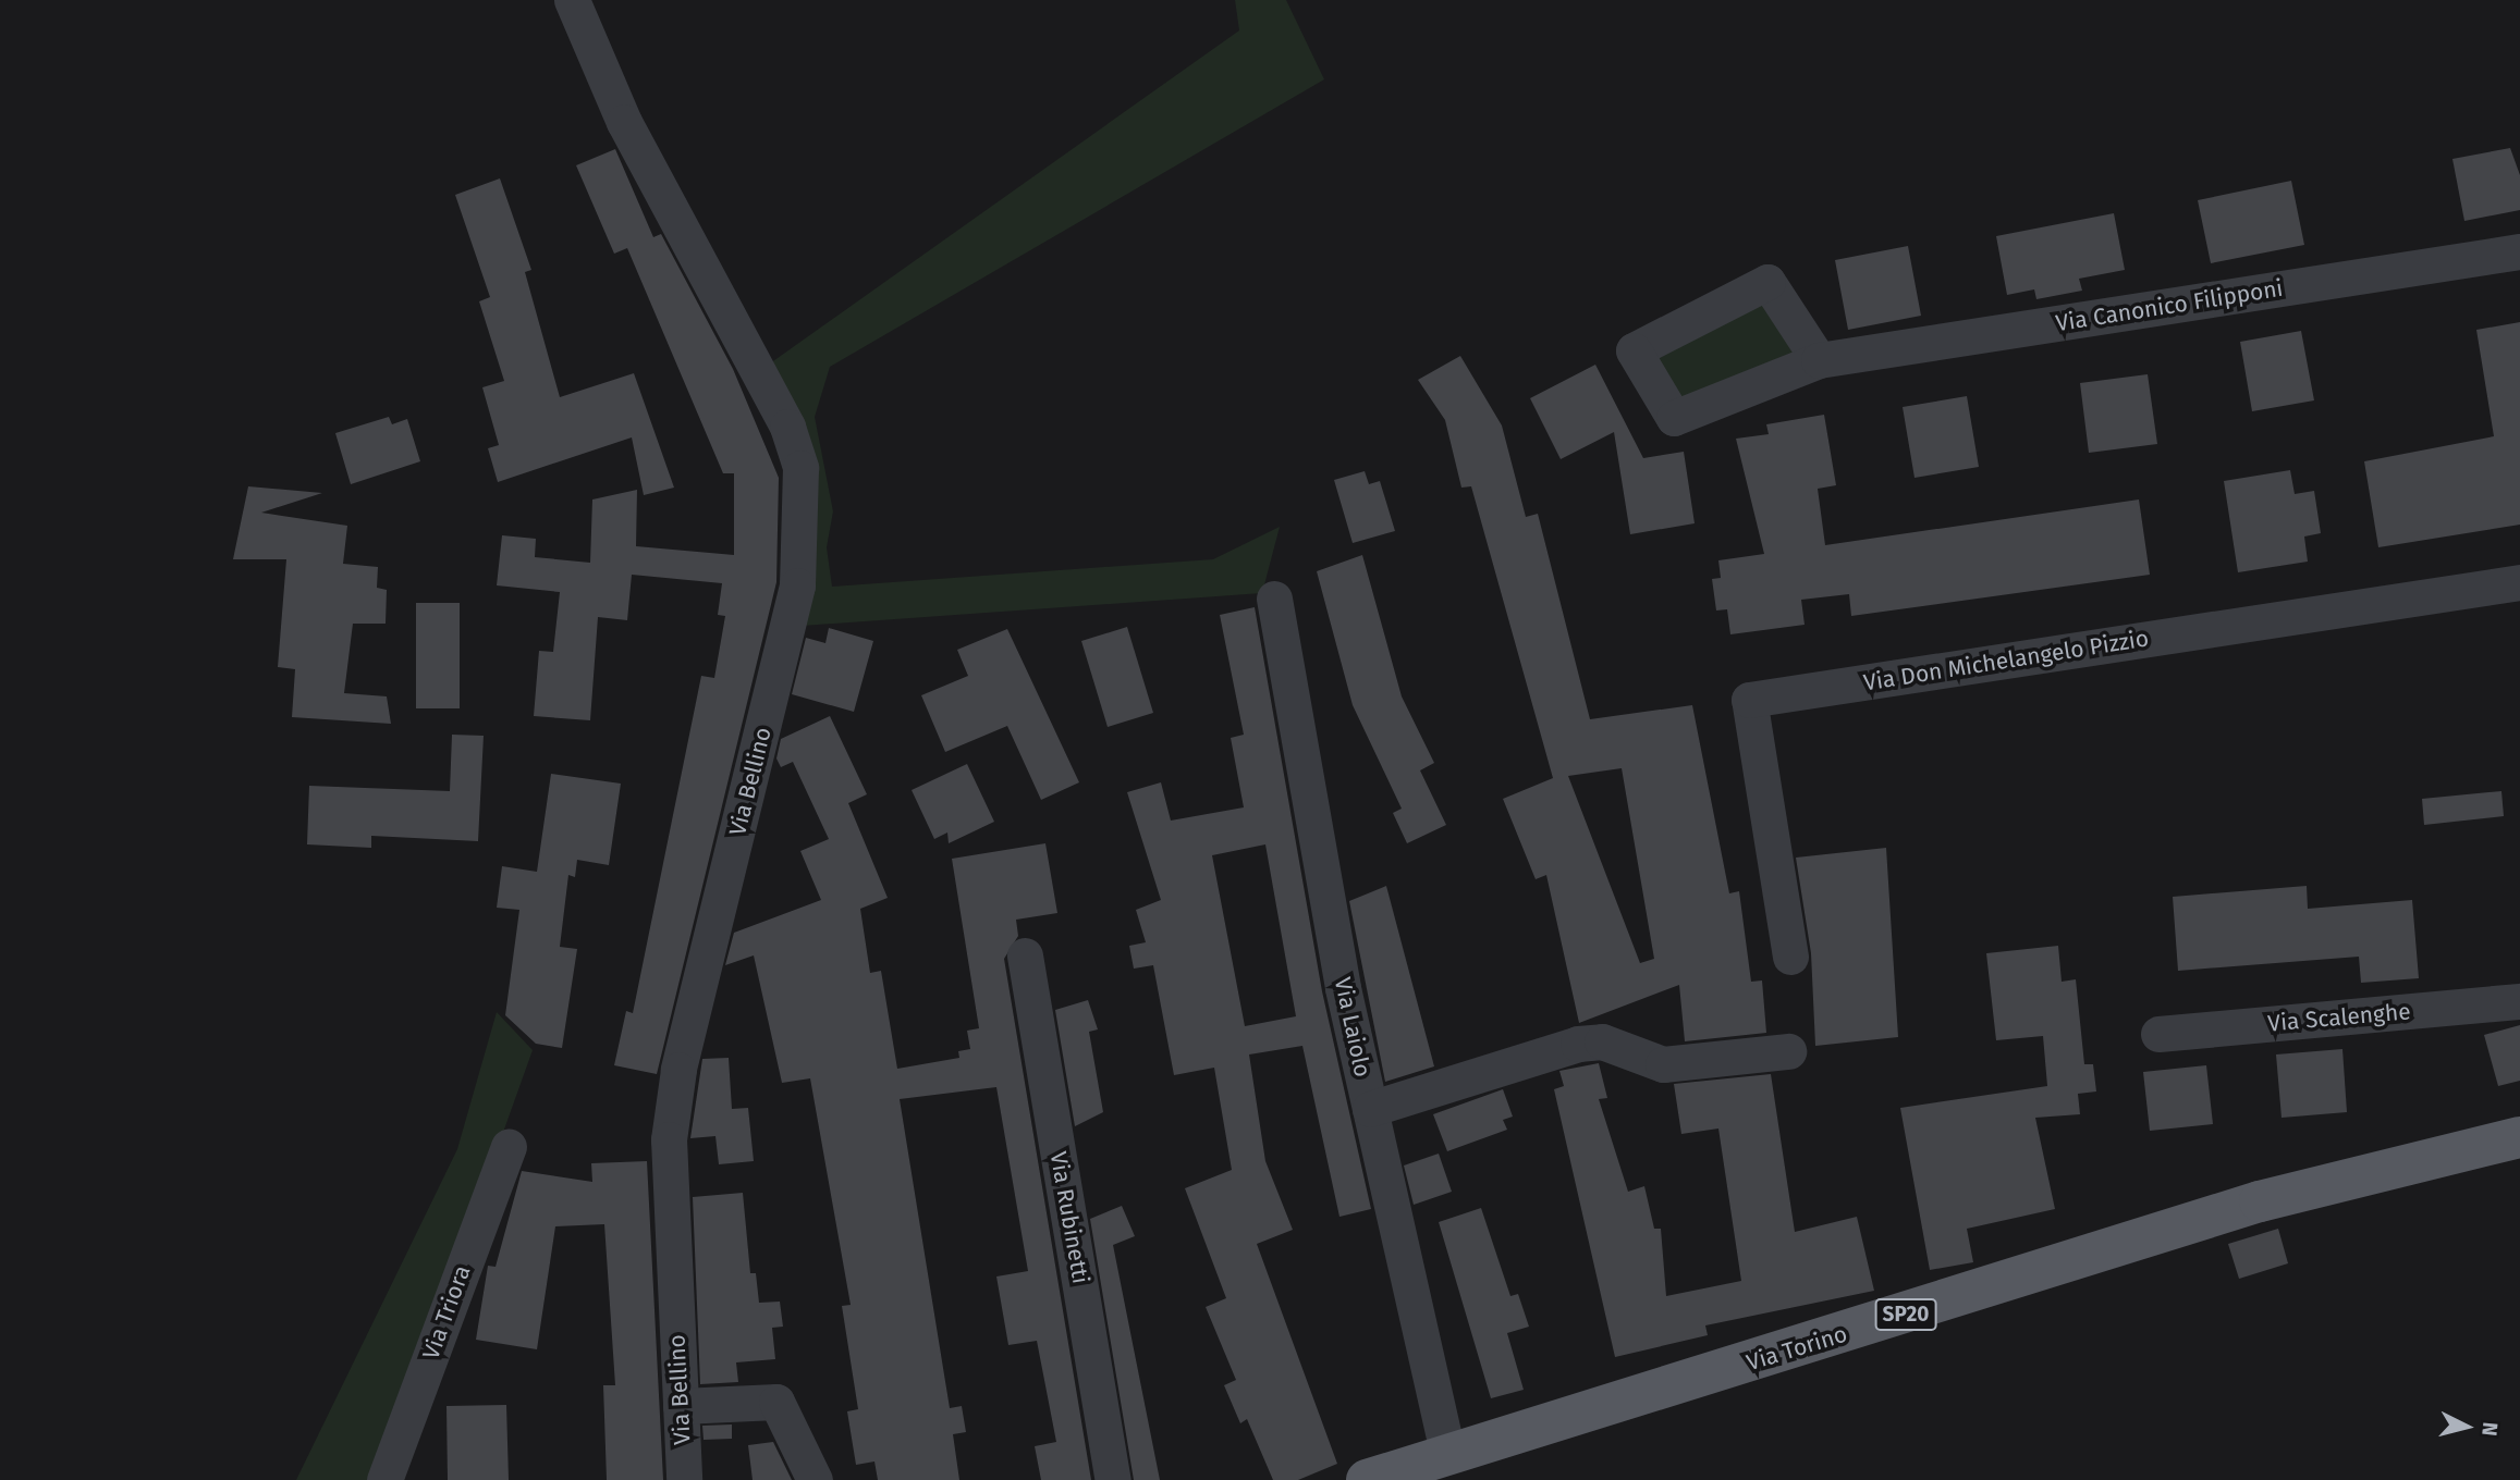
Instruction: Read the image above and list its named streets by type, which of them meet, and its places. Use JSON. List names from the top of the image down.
{
  "streets": {
    "main road": ["SP20", "Via Torino"],
    "street": [
      "Via Canonico Filipponi",
      "Via Don Michelangelo Pizzio",
      "Via Bellino",
      "Via Scalenghe",
      "Via Laiolo",
      "Via Rubinetti",
      "Via Triora"
    ]
  },
  "crossings": [
    ["Via Laiolo", "Via Torino"]
  ],
  "north": "right"
}
